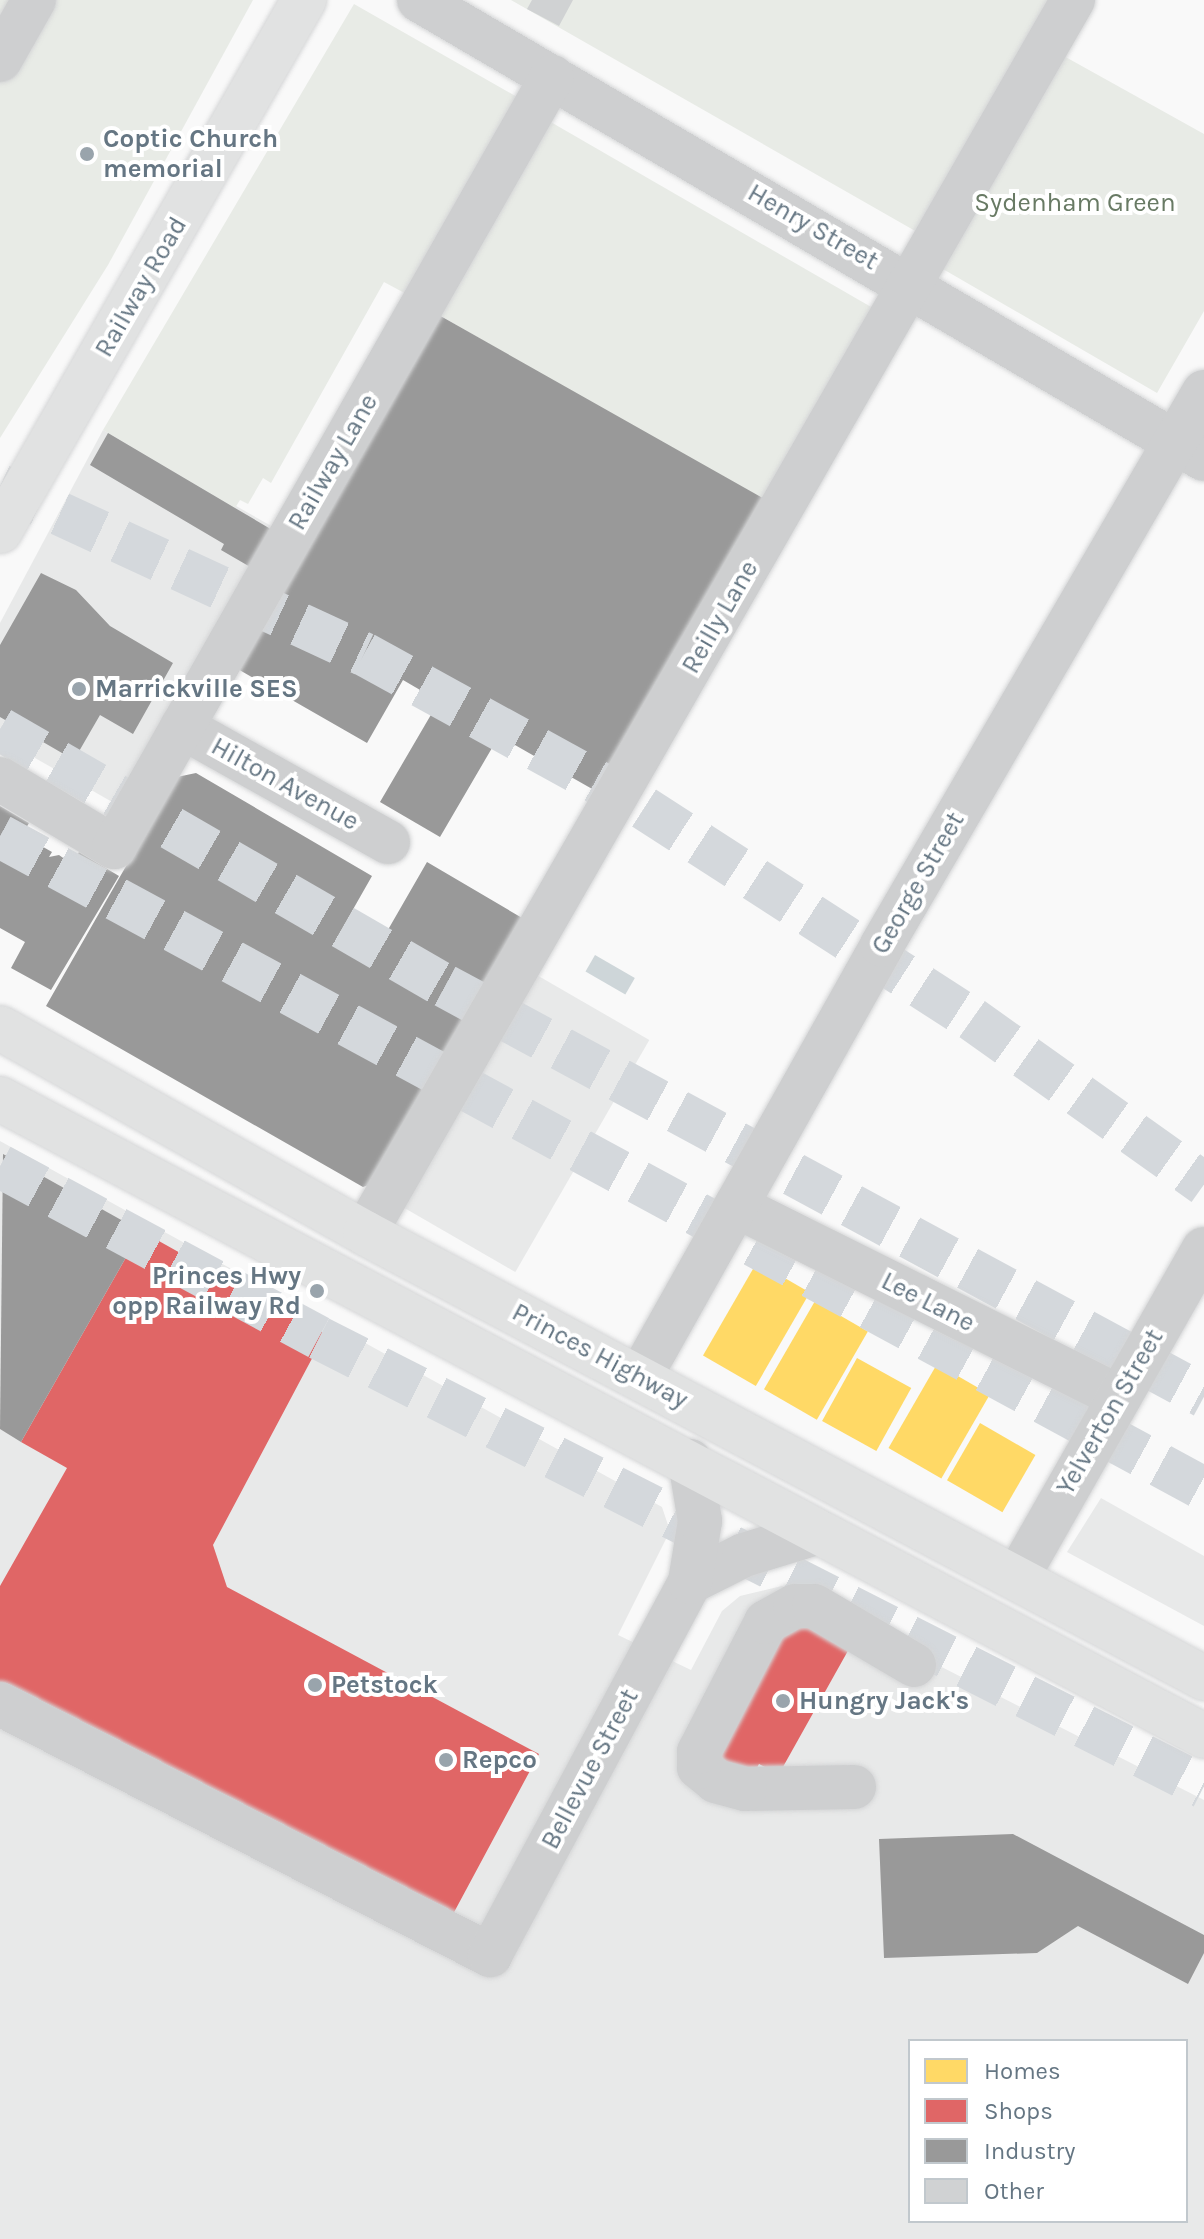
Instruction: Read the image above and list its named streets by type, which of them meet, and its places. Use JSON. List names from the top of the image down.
{
  "streets": {
    "main road": ["Railway Road", "Princes Highway"],
    "street": [
      "Henry Street",
      "Railway Lane",
      "Reilly Lane",
      "Hilton Avenue",
      "George Street",
      "Lee Lane",
      "Yelverton Street",
      "Bellevue Street"
    ]
  },
  "crossings": [
    ["Henry Street", "Railway Lane"],
    ["Henry Street", "Reilly Lane"],
    ["Henry Street", "George Street"],
    ["Railway Lane", "Hilton Avenue"],
    ["Reilly Lane", "Princes Highway"],
    ["George Street", "Lee Lane"],
    ["George Street", "Princes Highway"],
    ["Lee Lane", "Yelverton Street"],
    ["Princes Highway", "Yelverton Street"],
    ["Princes Highway", "Bellevue Street"]
  ],
  "parks": ["Sydenham Green"],
  "places": [
    "Coptic Church memorial",
    "Marrickville SES",
    "Princes Hwy opp Railway Rd",
    "Petstock",
    "Hungry Jack's",
    "Repco"
  ],
  "legend": [
    "Homes",
    "Shops",
    "Industry",
    "Other"
  ]
}
